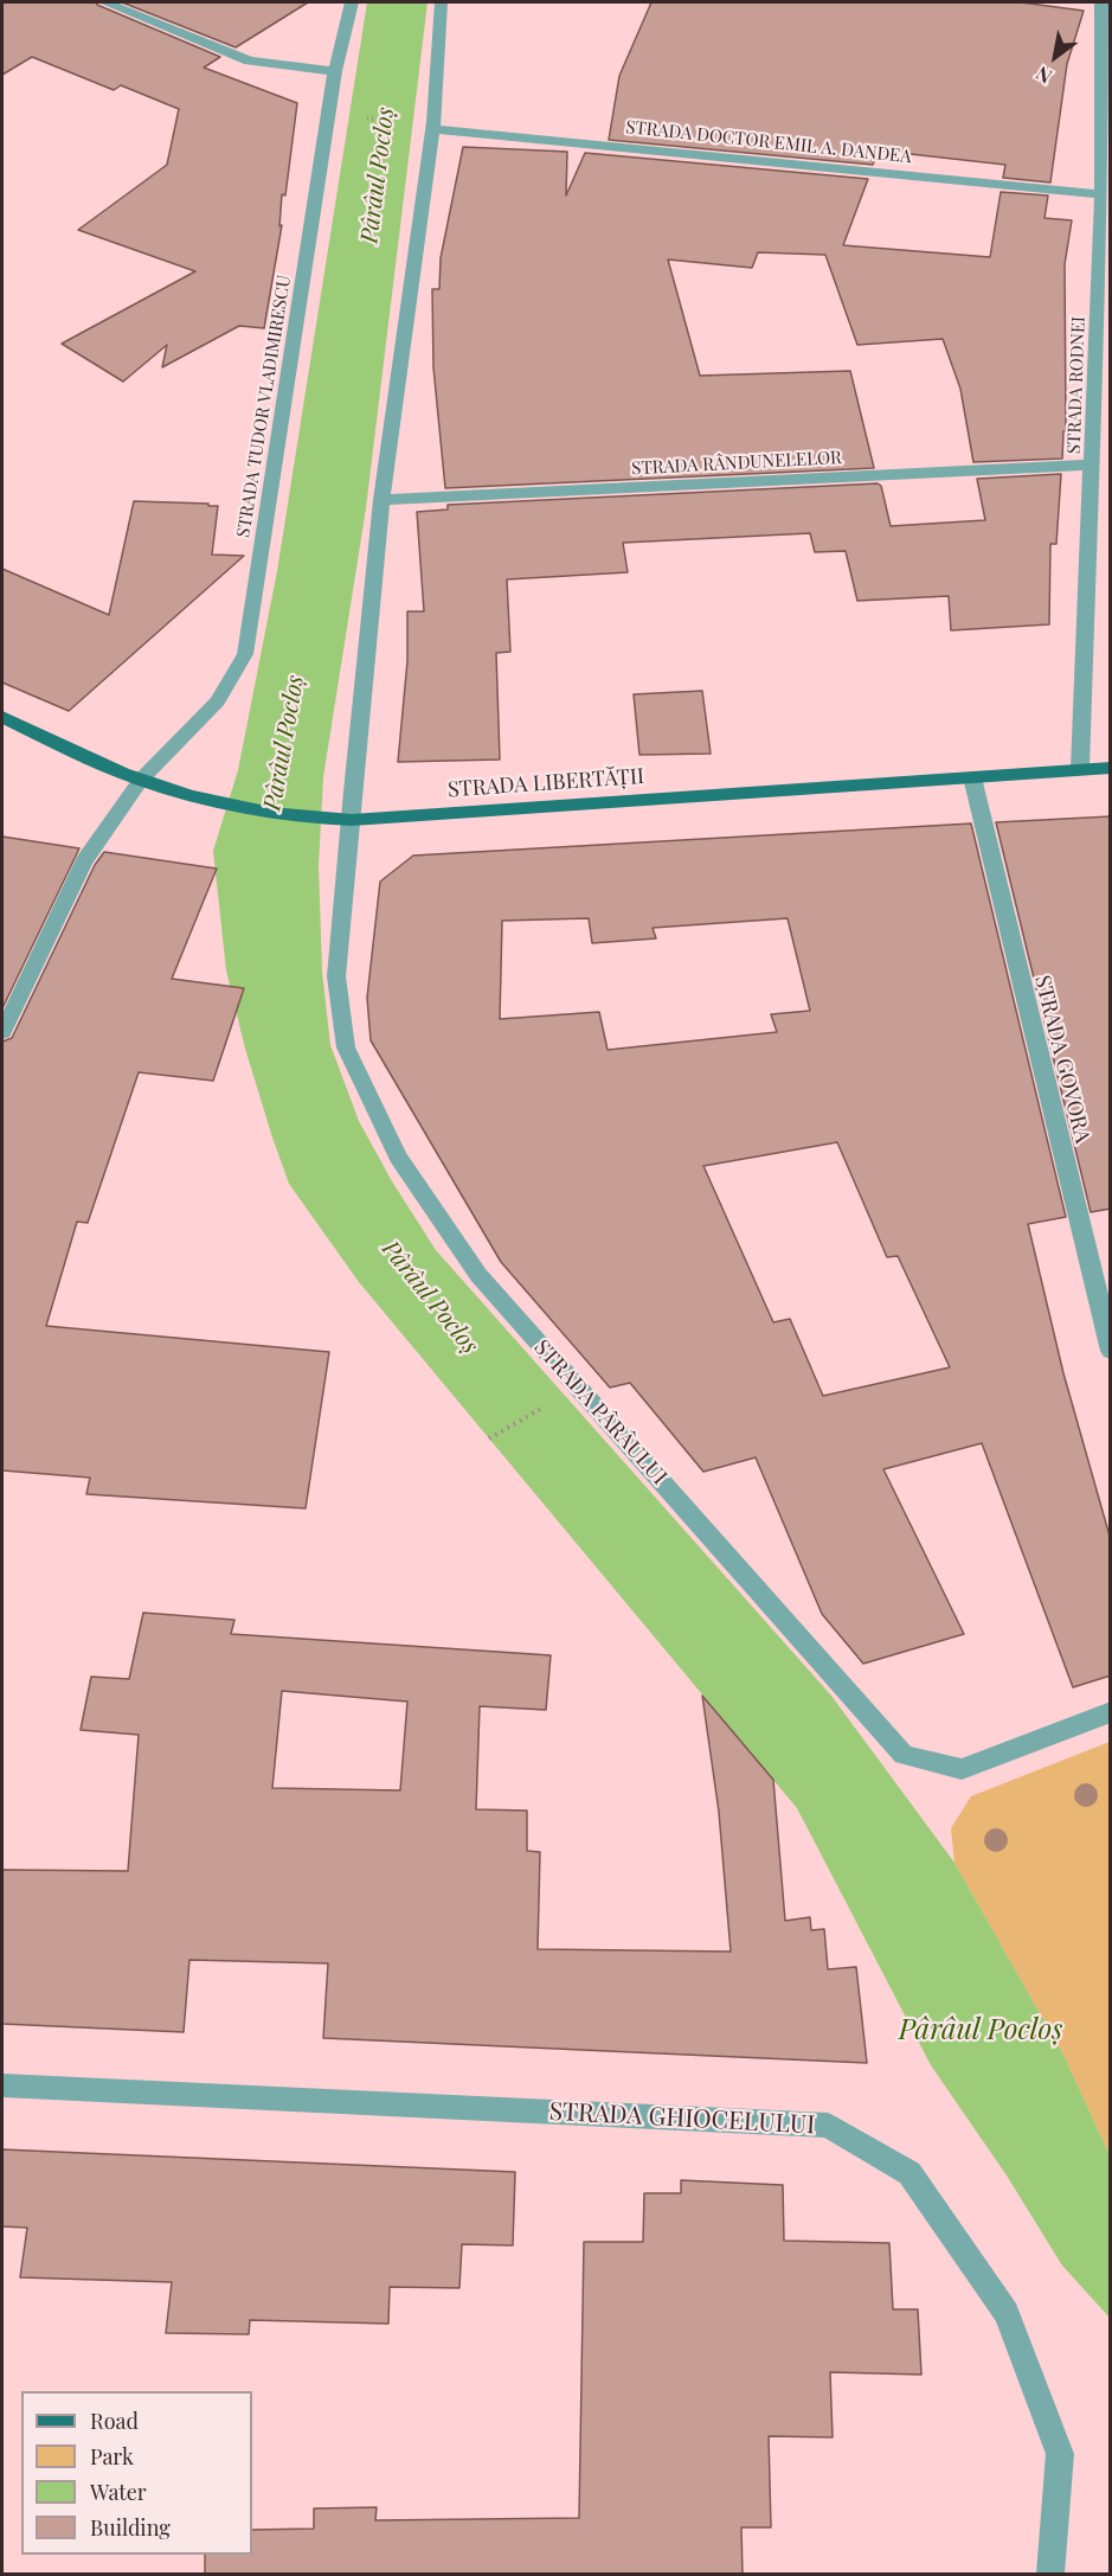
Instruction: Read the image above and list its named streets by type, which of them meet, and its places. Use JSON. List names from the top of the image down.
{
  "streets": {
    "main road": ["STRADA LIBERTĂȚII"],
    "street": [
      "STRADA DOCTOR EMIL A. DANDEA",
      "STRADA RODNEI",
      "STRADA TUDOR VLADIMIRESCU",
      "STRADA RÂNDUNELELOR",
      "STRADA GOVORA",
      "STRADA PÂRÂULUI",
      "STRADA GHIOCELULUI"
    ]
  },
  "crossings": [
    ["STRADA DOCTOR EMIL A. DANDEA", "STRADA RODNEI"],
    ["STRADA RODNEI", "STRADA RÂNDUNELELOR"],
    ["STRADA RODNEI", "STRADA LIBERTĂȚII"],
    ["STRADA TUDOR VLADIMIRESCU", "STRADA LIBERTĂȚII"],
    ["STRADA LIBERTĂȚII", "STRADA GOVORA"],
    ["STRADA LIBERTĂȚII", "STRADA PÂRÂULUI"]
  ],
  "water": ["Pârâul Pocloș"],
  "legend": [
    "Road",
    "Park",
    "Water",
    "Building"
  ],
  "north": "bottom left"
}
